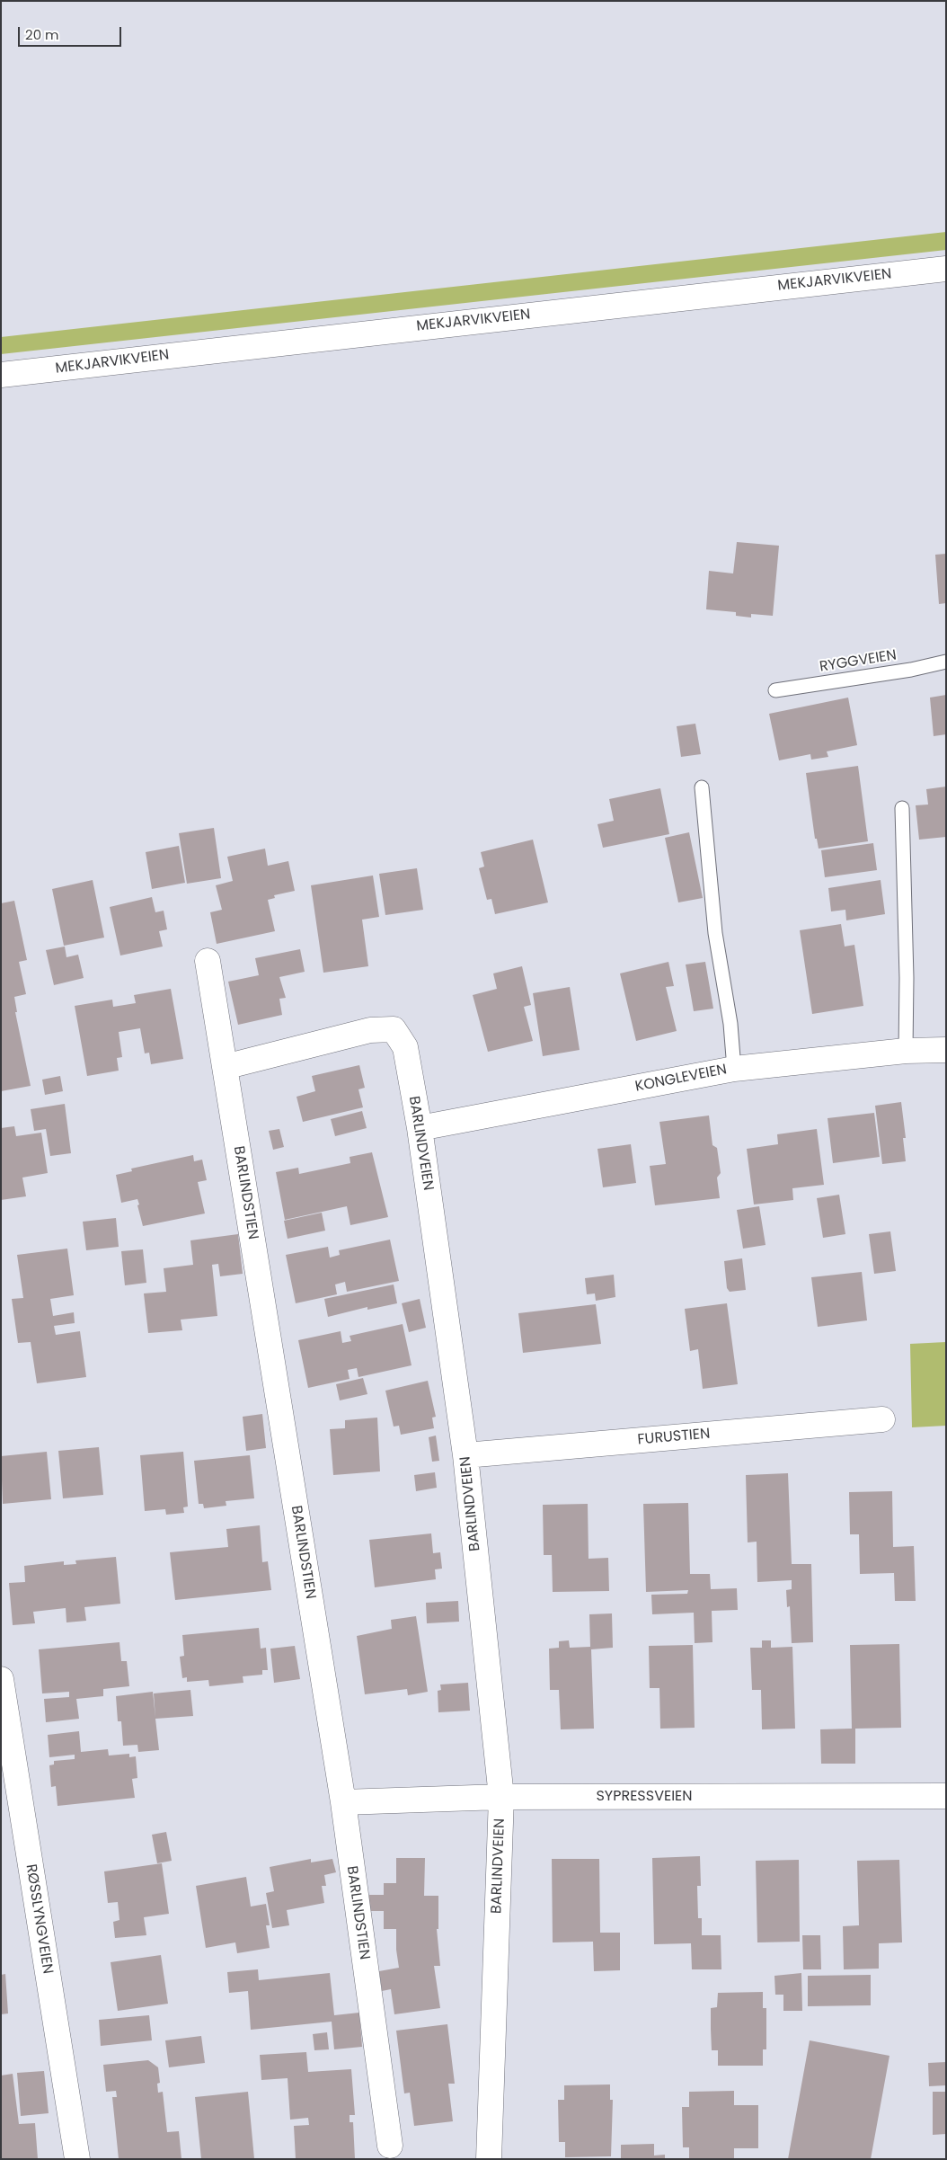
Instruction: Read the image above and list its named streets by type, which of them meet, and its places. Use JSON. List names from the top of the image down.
{
  "streets": {
    "main road": [
      "MEKJARVIKVEIEN",
      "KONGLEVEIEN",
      "BARLINDVEIEN",
      "BARLINDSTIEN",
      "FURUSTIEN",
      "SYPRESSVEIEN",
      "RØSSLYNGVEIEN"
    ],
    "lane": ["RYGGVEIEN"]
  },
  "crossings": [
    ["KONGLEVEIEN", "BARLINDVEIEN"],
    ["BARLINDVEIEN", "BARLINDSTIEN"],
    ["BARLINDVEIEN", "FURUSTIEN"],
    ["BARLINDVEIEN", "SYPRESSVEIEN"],
    ["BARLINDSTIEN", "SYPRESSVEIEN"]
  ],
  "scale_bar": "20 m"
}
